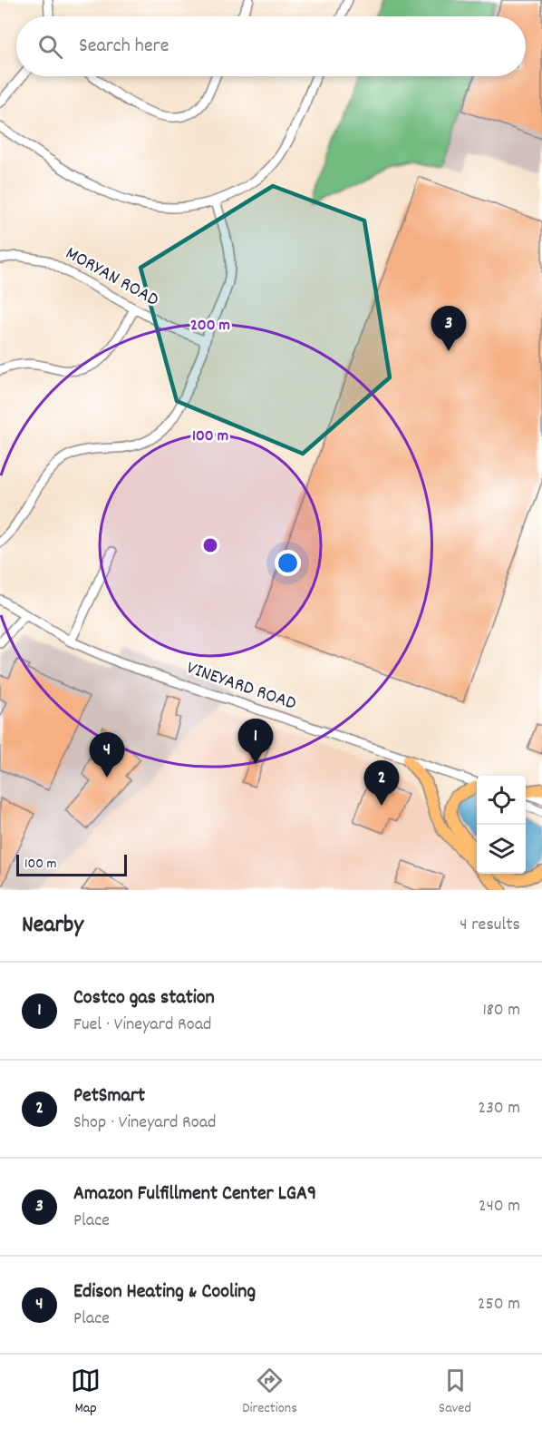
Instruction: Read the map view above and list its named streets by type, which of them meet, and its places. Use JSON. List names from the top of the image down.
{
  "streets": {
    "street": ["MORYAN ROAD", "VINEYARD ROAD"]
  },
  "scale_bar": "100 m",
  "page": {
    "search": "Search here",
    "pins": [
      "3",
      "1",
      "4",
      "2"
    ],
    "scale": "100 m",
    "heading": ["Nearby", "4 results"],
    "list": [
      {
        "mark": "1",
        "name": "Costco gas station",
        "note": "Fuel · Vineyard Road",
        "value": "180 m"
      },
      {
        "mark": "2",
        "name": "PetSmart",
        "note": "Shop · Vineyard Road",
        "value": "230 m"
      },
      {
        "mark": "3",
        "name": "Amazon Fulfillment Center LGA9",
        "note": "Place",
        "value": "240 m"
      },
      {
        "mark": "4",
        "name": "Edison Heating & Cooling",
        "note": "Place",
        "value": "250 m"
      }
    ],
    "nav": ["Map", "Directions", "Saved"]
  },
  "rings": ["200 m", "100 m"]
}
